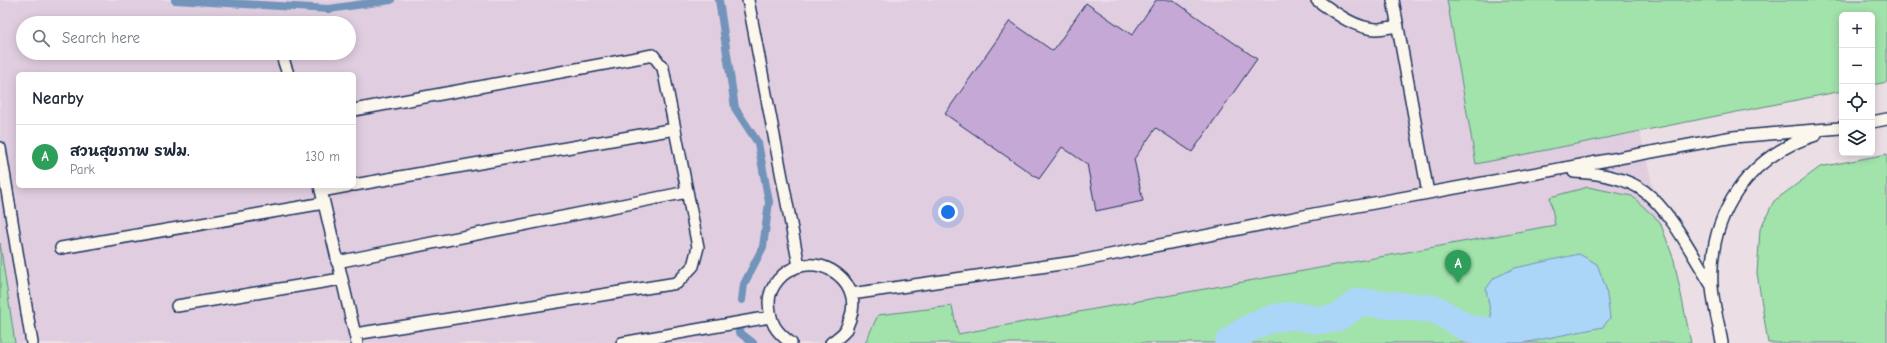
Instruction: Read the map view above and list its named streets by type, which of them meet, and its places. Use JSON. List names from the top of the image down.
{
  "page": {
    "map_buttons": ["+", "−"],
    "search": "Search here",
    "heading": "Nearby",
    "list": [
      {
        "mark": "A",
        "name": "สวนสุขภาพ รฟม.",
        "note": "Park",
        "value": "130 m"
      }
    ],
    "pins": "A"
  }
}
